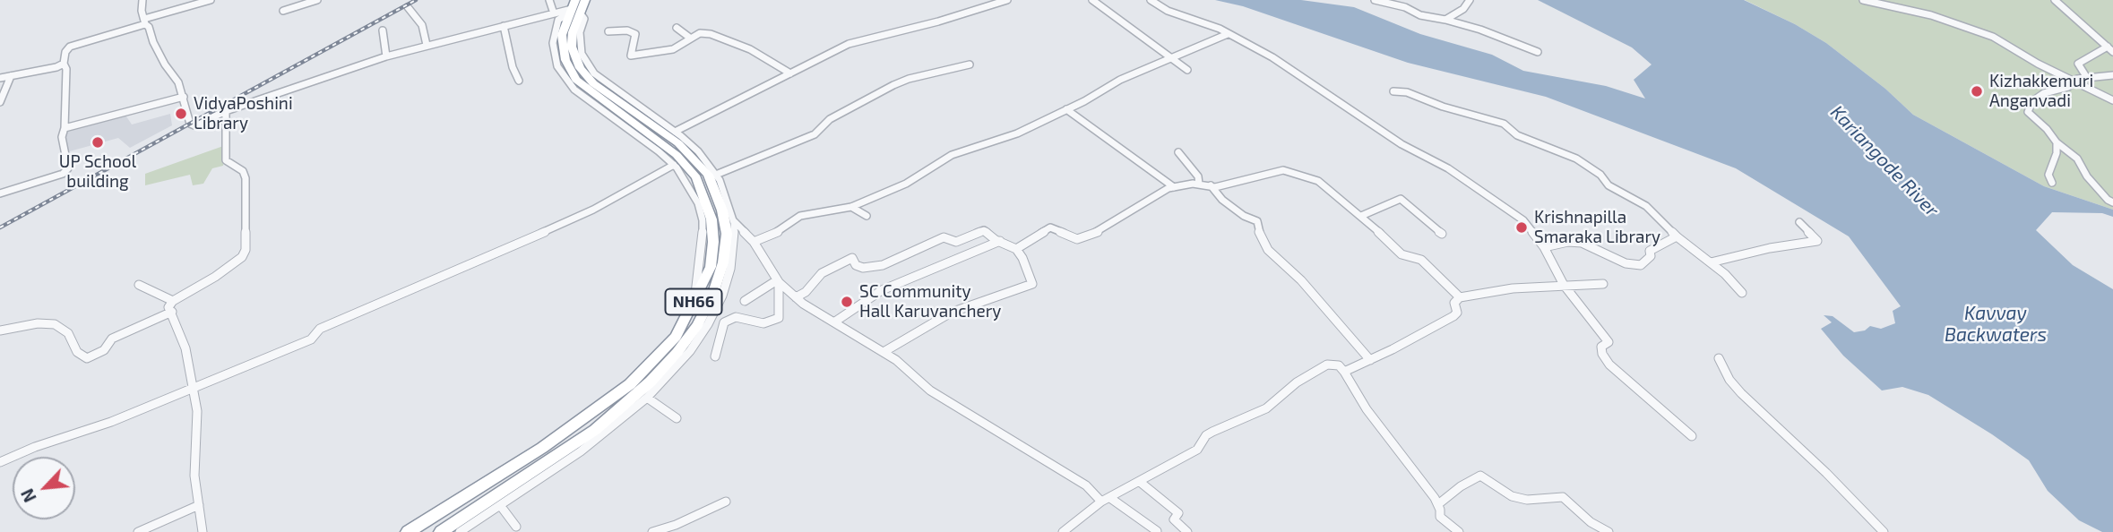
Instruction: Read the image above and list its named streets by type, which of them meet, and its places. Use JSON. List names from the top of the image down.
{
  "streets": {
    "highway": ["NH66"]
  },
  "water": ["Kariangode River", "Kavvay Backwaters"],
  "places": [
    "Kizhakkemuri Anganvadi",
    "VidyaPoshini Library",
    "UP School building",
    "Krishnapilla Smaraka Library",
    "SC Community Hall Karuvanchery"
  ],
  "north": "bottom left"
}
